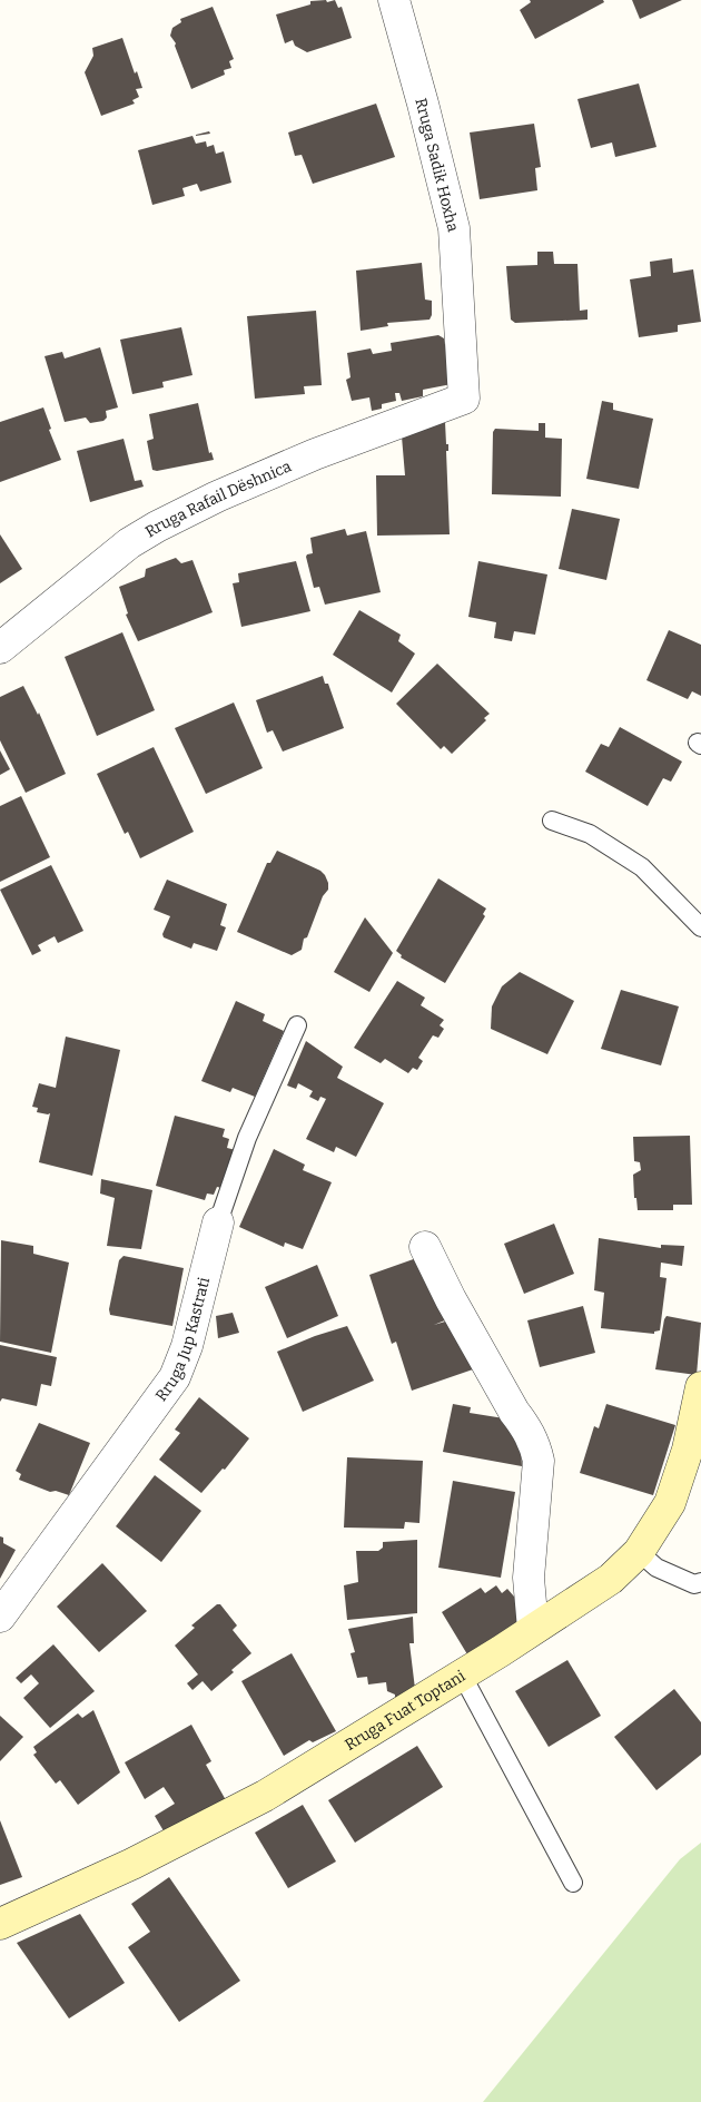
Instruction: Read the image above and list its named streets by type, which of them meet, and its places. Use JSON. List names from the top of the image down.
{
  "streets": {
    "street": [
      "Rruga Sadik Hoxha",
      "Rruga Rafail Dëshnica",
      "Rruga Jup Kastrati",
      "Rruga Fuat Toptani"
    ]
  },
  "crossings": [
    ["Rruga Sadik Hoxha", "Rruga Rafail Dëshnica"]
  ]
}
